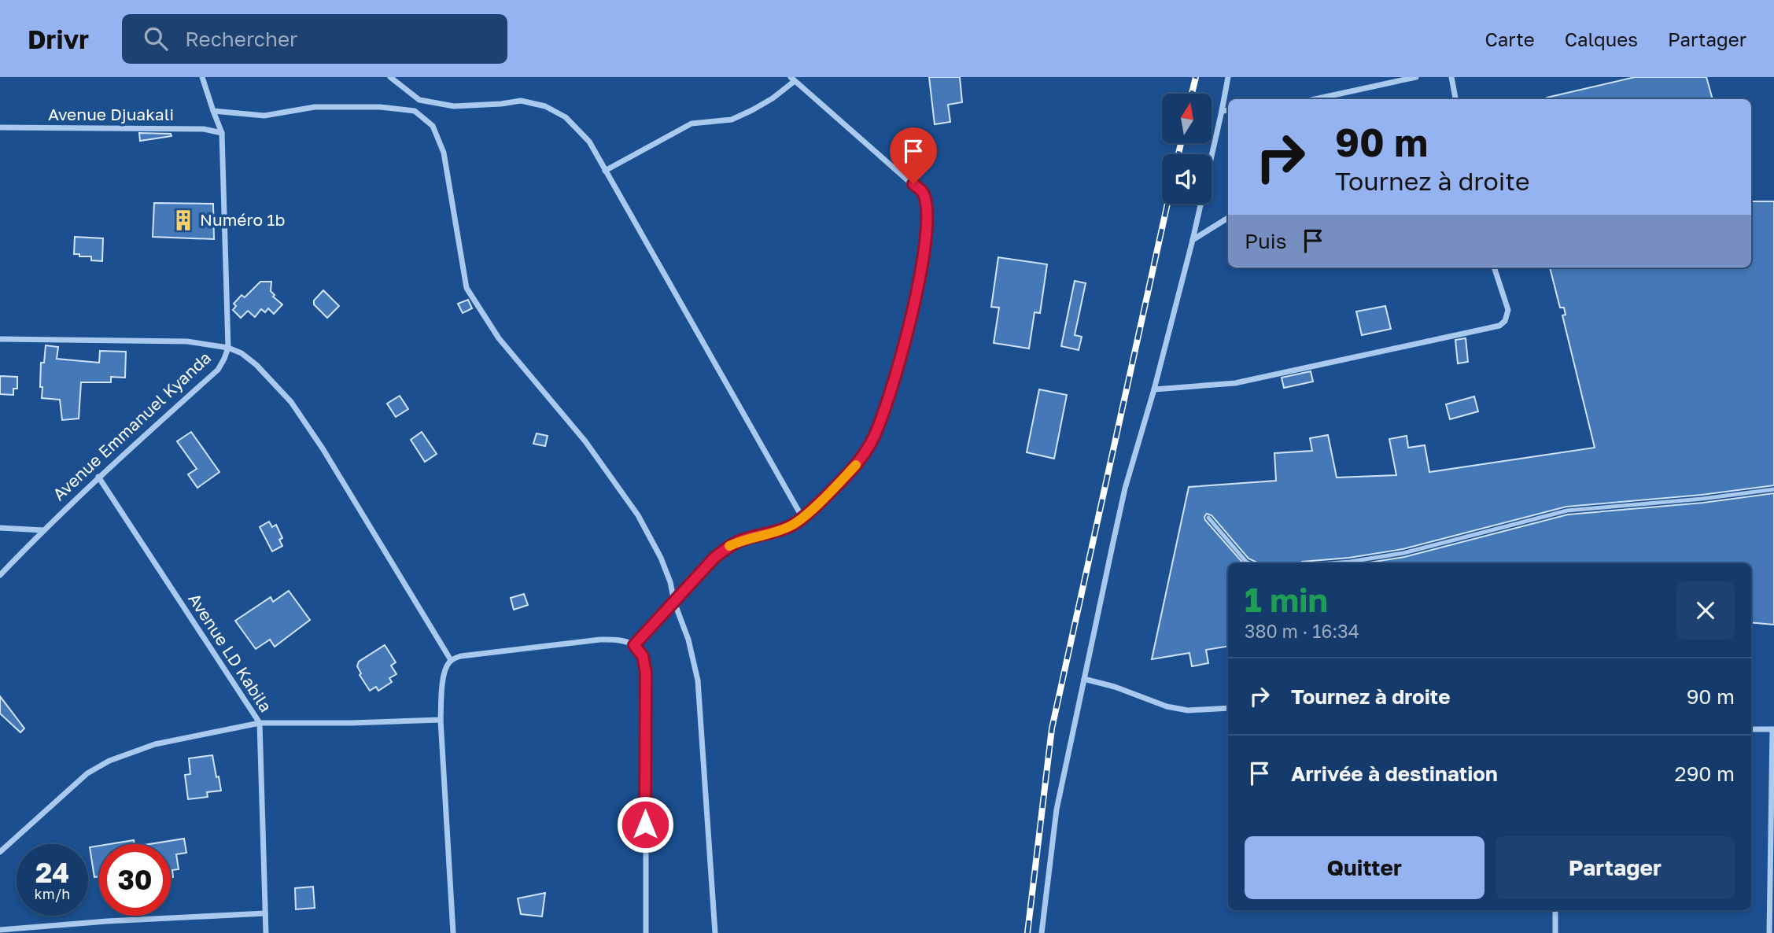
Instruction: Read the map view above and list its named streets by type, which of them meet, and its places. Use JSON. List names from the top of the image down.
{
  "streets": {
    "street": ["Avenue Djuakali", "Avenue Emmanuel Kyanda", "Avenue LD Kabila"]
  },
  "crossings": [
    ["Avenue Djuakali", "Avenue Emmanuel Kyanda"],
    ["Avenue Emmanuel Kyanda", "Avenue LD Kabila"]
  ],
  "places": {
    "building": ["Numéro 1b"]
  },
  "north": "top",
  "page": {
    "header": "Drivr",
    "search": "Rechercher",
    "nav": ["Carte", "Calques", "Partager"],
    "turn": ["90 m", "Tournez à droite"],
    "then": "Puis",
    "heading": ["1 min", "380 m · 16:34"],
    "list": [
      {
        "name": "Tournez à droite",
        "value": "90 m"
      },
      {
        "name": "Arrivée à destination",
        "value": "290 m"
      }
    ],
    "buttons": ["Quitter", "Partager"],
    "speed": "24 km/h",
    "limit": "30"
  }
}
